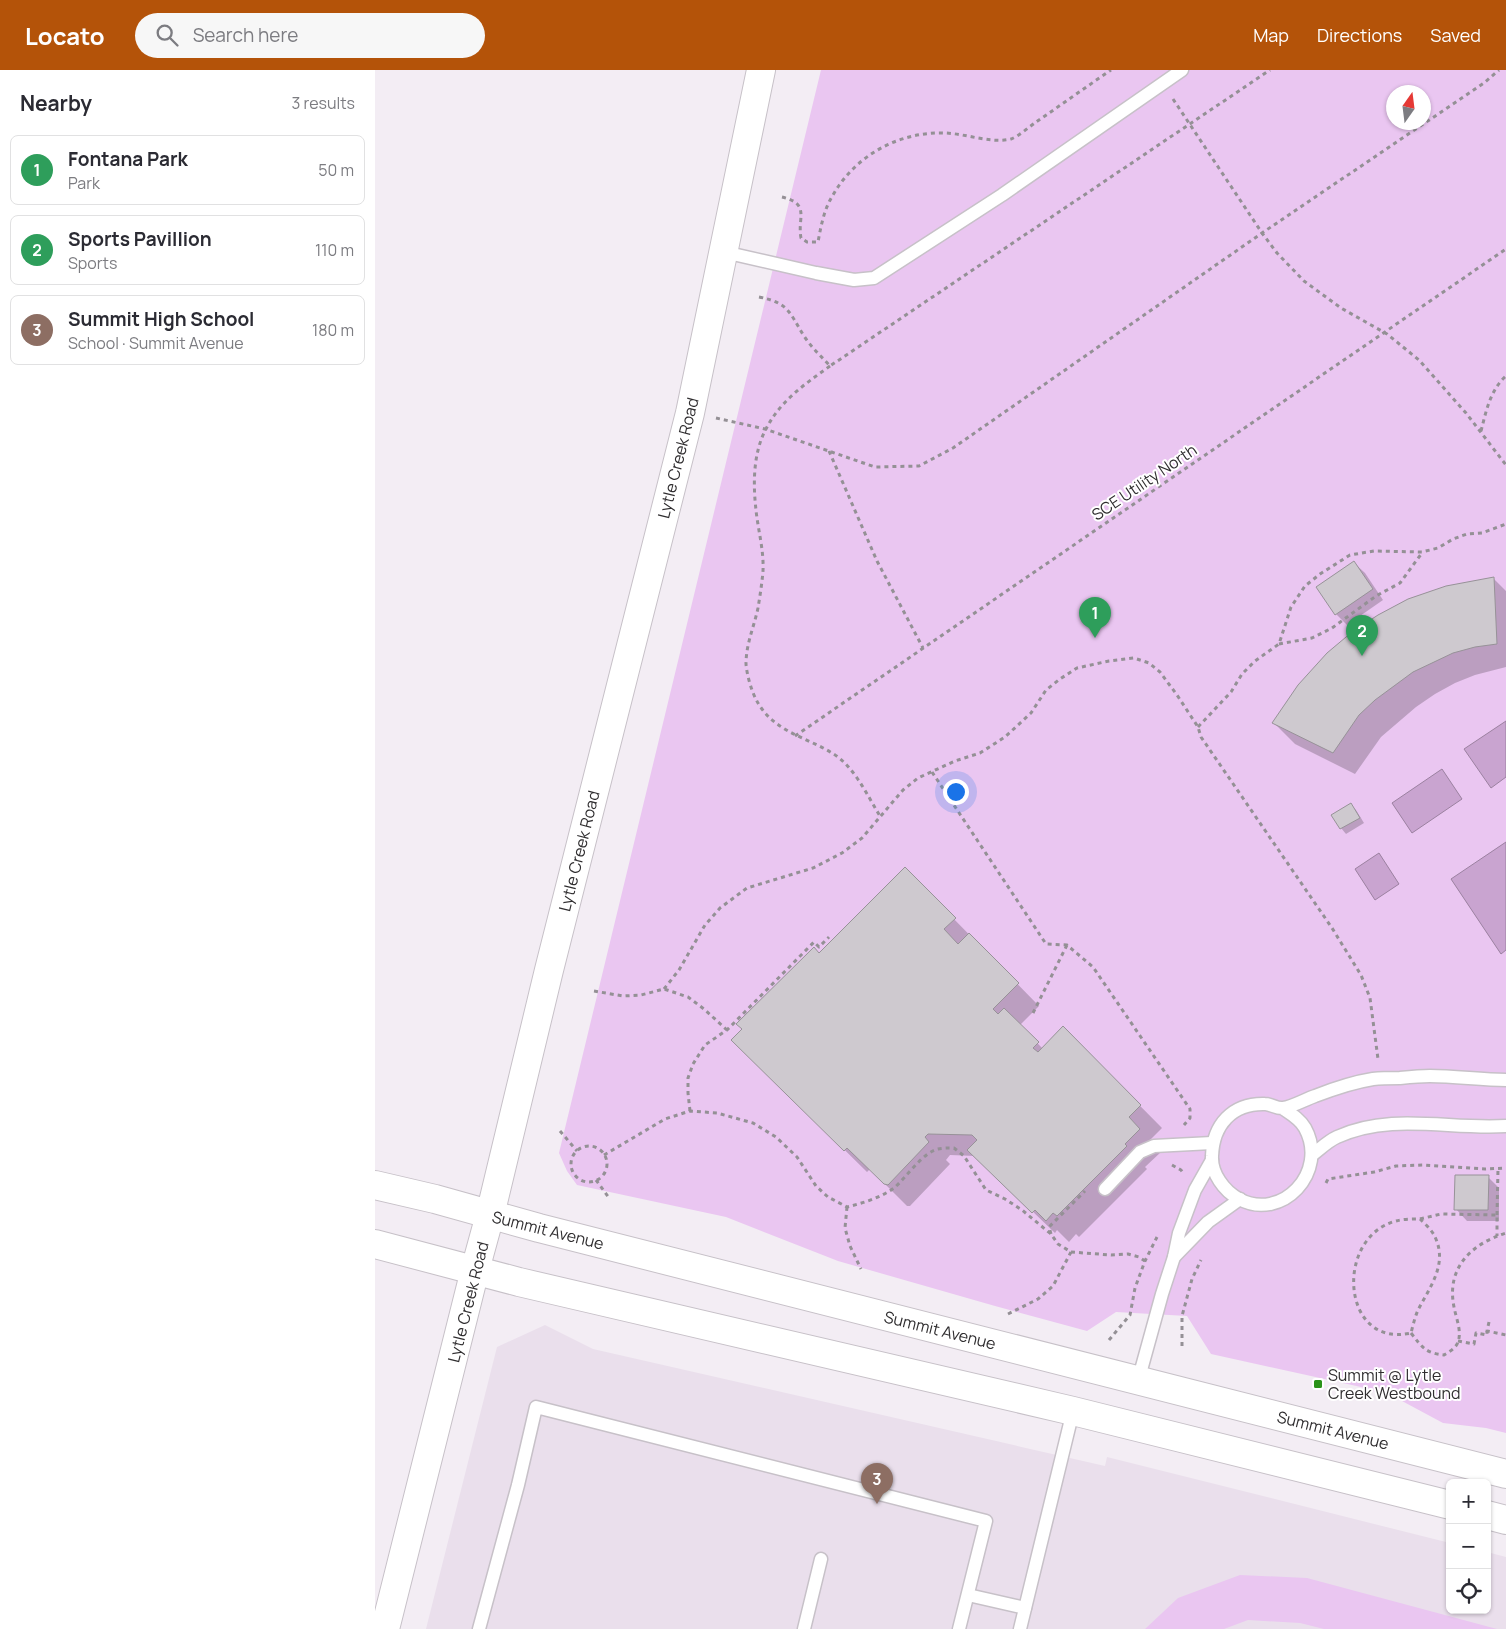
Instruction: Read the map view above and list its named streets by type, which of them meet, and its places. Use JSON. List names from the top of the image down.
{
  "streets": {
    "main road": ["Lytle Creek Road", "Summit Avenue"],
    "path": ["SCE Utility North"]
  },
  "crossings": [
    ["Lytle Creek Road", "Summit Avenue"]
  ],
  "places": {
    "transit": ["Summit @ Lytle Creek Westbound"]
  },
  "north": "top",
  "page": {
    "header": "Locato",
    "search": "Search here",
    "nav": ["Map", "Directions", "Saved"],
    "heading": ["Nearby", "3 results"],
    "list": [
      {
        "mark": "1",
        "name": "Fontana Park",
        "note": "Park",
        "value": "50 m"
      },
      {
        "mark": "2",
        "name": "Sports Pavillion",
        "note": "Sports",
        "value": "110 m"
      },
      {
        "mark": "3",
        "name": "Summit High School",
        "note": "School · Summit Avenue",
        "value": "180 m"
      }
    ],
    "pins": ["1", "2", "3"],
    "map_buttons": ["+", "−"]
  }
}
